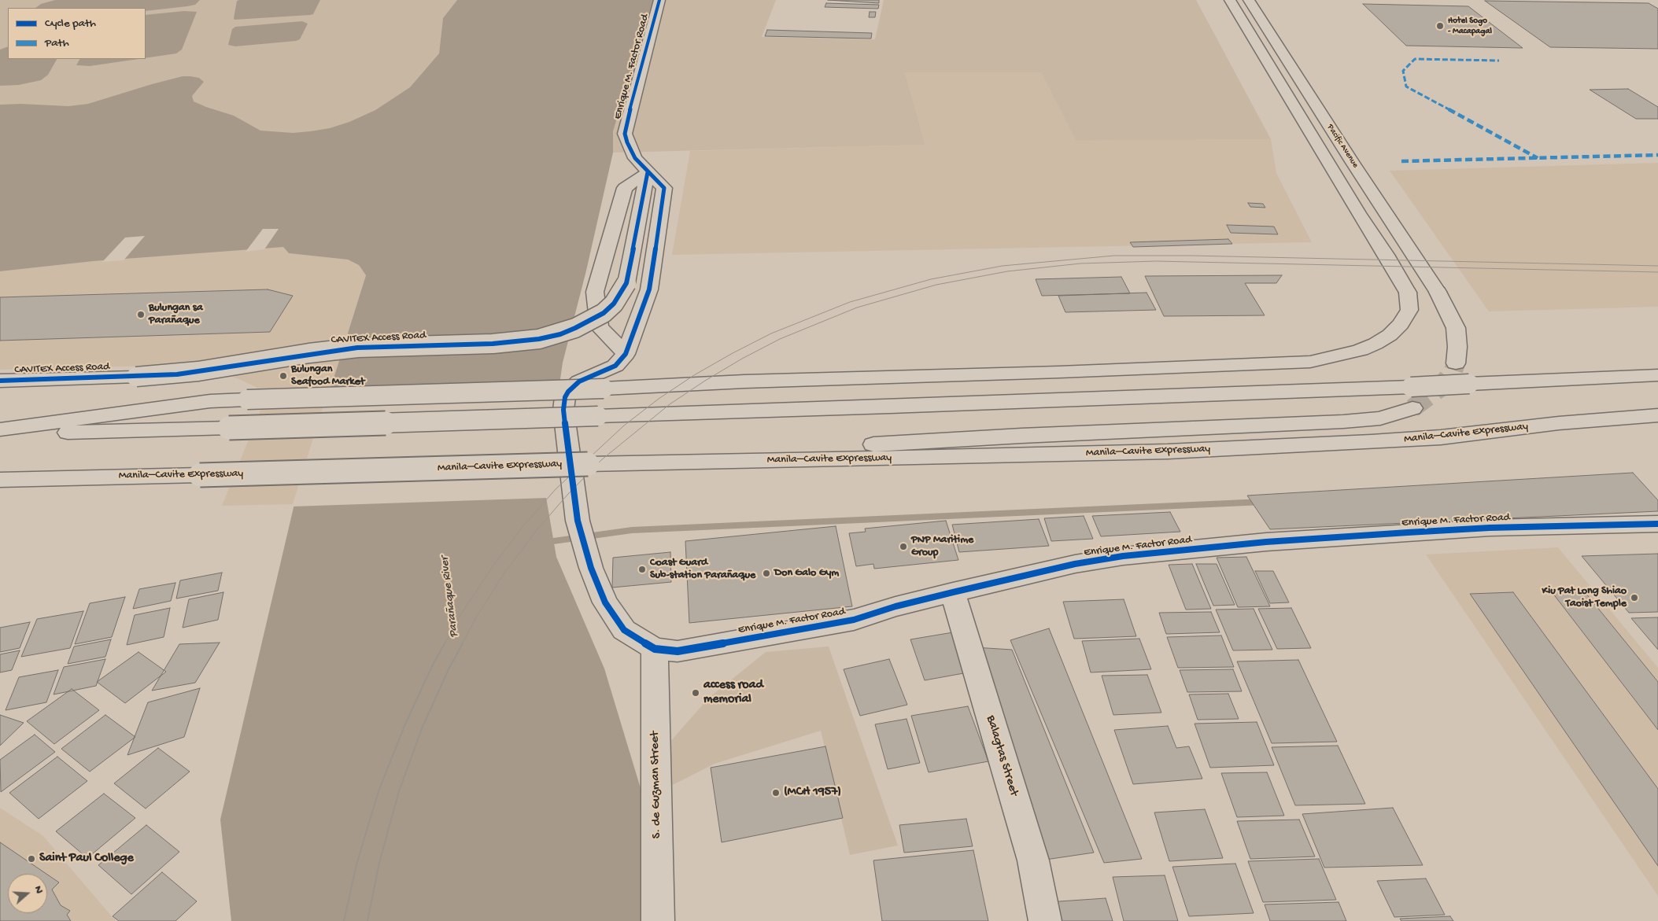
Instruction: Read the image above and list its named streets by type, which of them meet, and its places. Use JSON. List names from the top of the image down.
{
  "streets": {
    "main road": [
      "Enrique M. Factor Road",
      "Pacific Avenue",
      "CAVITEX Access Road",
      "Manila–Cavite Expressway",
      "Balagtas Street",
      "S. de Guzman Street"
    ]
  },
  "crossings": [
    ["Enrique M. Factor Road", "CAVITEX Access Road"],
    ["Enrique M. Factor Road", "Balagtas Street"],
    ["Enrique M. Factor Road", "S. de Guzman Street"]
  ],
  "water": ["Parañaque River"],
  "places": [
    "Hotel Sogo - Macapagal",
    "Bulungan sa Parañaque",
    "Bulungan Seafood Market",
    "PNP Maritime Group",
    "Coast Guard Sub-station Parañaque",
    "Don Galo Gym",
    "Kiu Pat Long Shiao Taoist Temple",
    "access road memorial",
    "(MCH 1957)",
    "Saint Paul College"
  ],
  "legend": ["Cycle path", "Path"],
  "north": "right"
}
